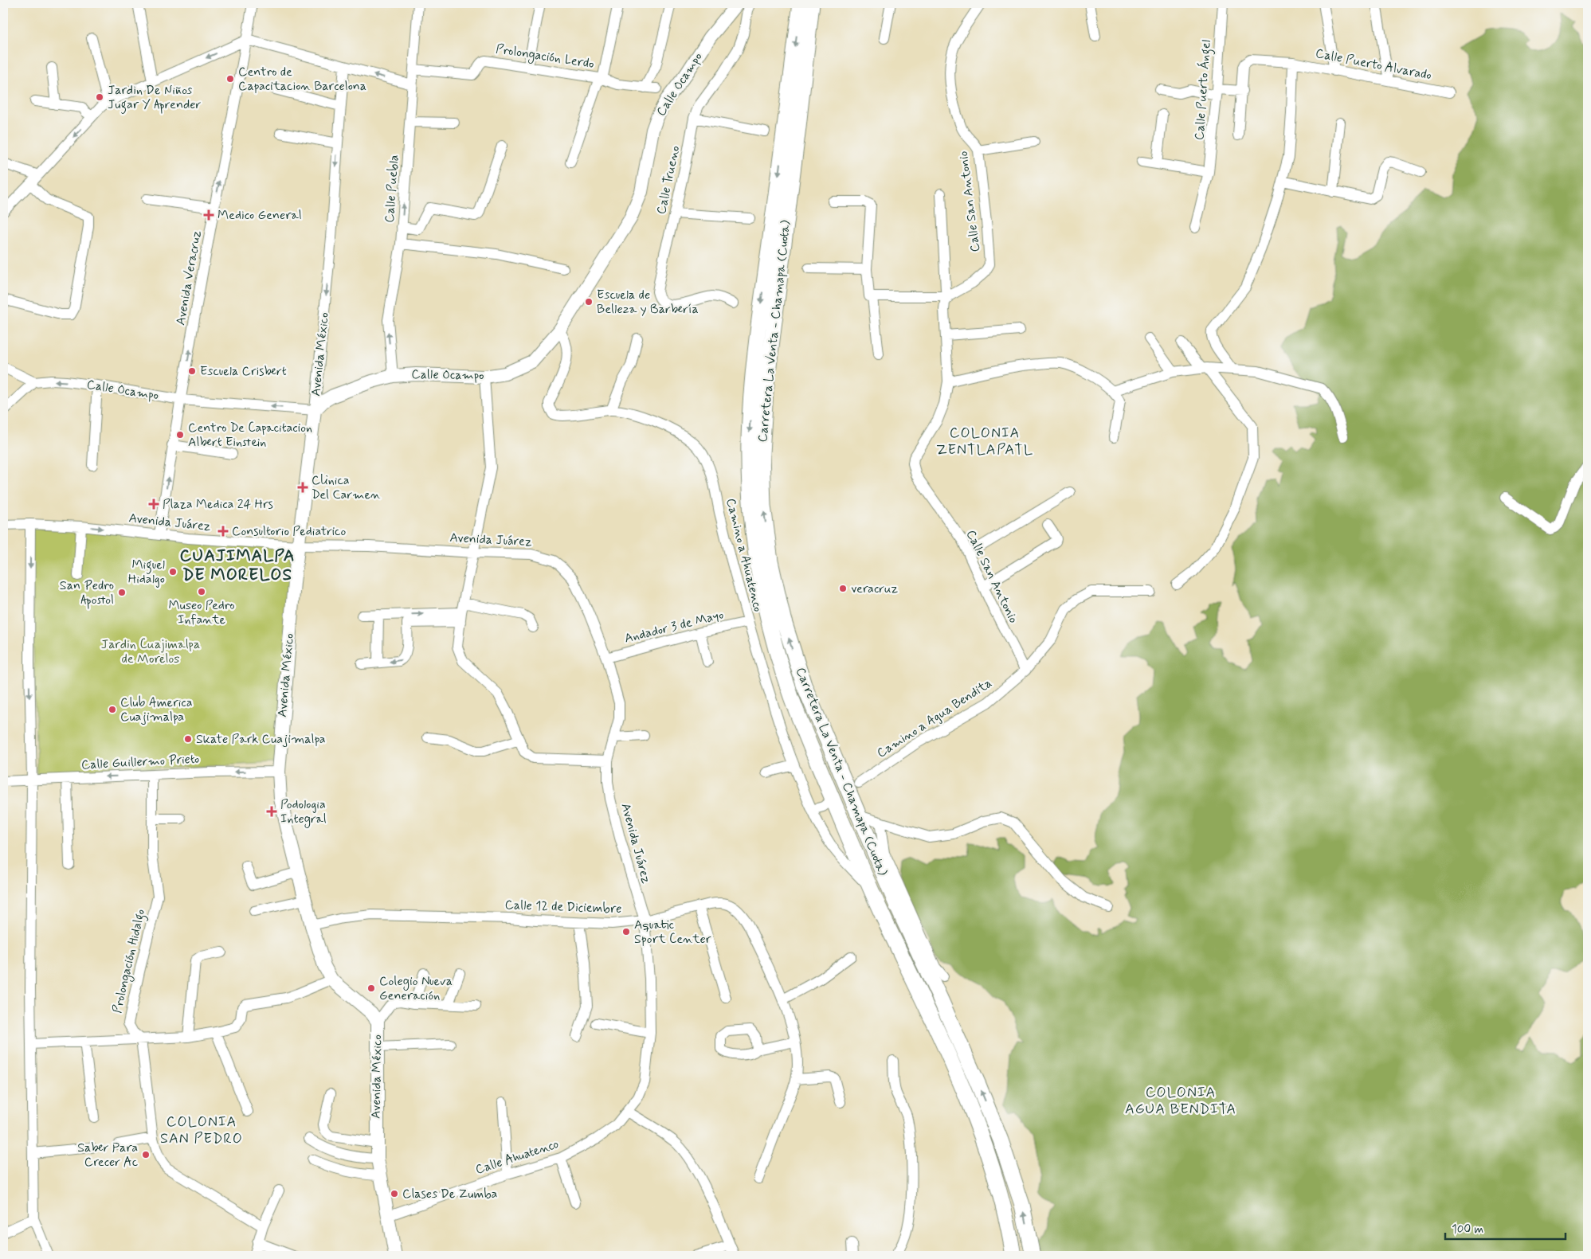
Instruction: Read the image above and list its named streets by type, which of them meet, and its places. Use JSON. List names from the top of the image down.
{
  "streets": {
    "highway": ["Carretera La Venta - Chamapa (Cuota)"],
    "main road": ["Calle Ocampo", "Avenida México"],
    "street": [
      "Prolongación Lerdo",
      "Calle Puerto Alvarado",
      "Calle Puerto Ángel",
      "Calle Trueno",
      "Calle Puebla",
      "Calle San Antonio",
      "Avenida Veracruz",
      "Avenida Juárez",
      "Camino a Ahuatenco",
      "Andador 3 de Mayo",
      "Camino a Agua Bendita",
      "Calle Guillermo Prieto",
      "Calle 12 de Diciembre",
      "Prolongación Hidalgo",
      "Calle Ahuatenco"
    ]
  },
  "crossings": [
    ["Prolongación Lerdo", "Calle Puebla"],
    ["Calle Ocampo", "Calle Puebla"],
    ["Calle Ocampo", "Avenida Veracruz"],
    ["Calle Ocampo", "Avenida México"],
    ["Calle Ocampo", "Camino a Ahuatenco"],
    ["Calle San Antonio", "Camino a Agua Bendita"],
    ["Avenida Veracruz", "Avenida Juárez"],
    ["Carretera La Venta - Chamapa (Cuota)", "Camino a Ahuatenco"],
    ["Avenida México", "Avenida Juárez"],
    ["Avenida México", "Calle Guillermo Prieto"],
    ["Avenida México", "Calle 12 de Diciembre"],
    ["Avenida México", "Calle Ahuatenco"],
    ["Avenida Juárez", "Andador 3 de Mayo"],
    ["Avenida Juárez", "Calle 12 de Diciembre"],
    ["Avenida Juárez", "Calle Ahuatenco"],
    ["Camino a Ahuatenco", "Andador 3 de Mayo"],
    ["Calle Guillermo Prieto", "Prolongación Hidalgo"]
  ],
  "one_way": ["Calle Puebla", "Avenida Veracruz", "Calle Guillermo Prieto"],
  "districts": [
    "COLONIA ZENTLAPATL",
    "CUAJIMALPA DE MORELOS",
    "COLONIA AGUA BENDITA",
    "COLONIA SAN PEDRO"
  ],
  "parks": ["Jardin Cuajimalpa de Morelos"],
  "places": {
    "other": [
      "Centro de Capacitacion Barcelona",
      "Jardin De Niños Jugar Y Aprender",
      "Escuela de Belleza y Barbería",
      "Escuela Crisbert",
      "Centro De Capacitacion Albert Einstein",
      "Miguel Hidalgo",
      "veracruz",
      "Museo Pedro Infante",
      "San Pedro Apostol",
      "Club America Cuajimalpa",
      "Skate Park Cuajimalpa",
      "Aquatic Sport Center",
      "Colegio Nueva Generación",
      "Saber Para Crecer Ac",
      "Clases De Zumba"
    ],
    "health": [
      "Medico General",
      "Clinica Del Carmen",
      "Plaza Medica 24 Hrs",
      "Consultorio Pediatrico",
      "Podologia Integral"
    ]
  },
  "scale_bar": "100 m"
}
